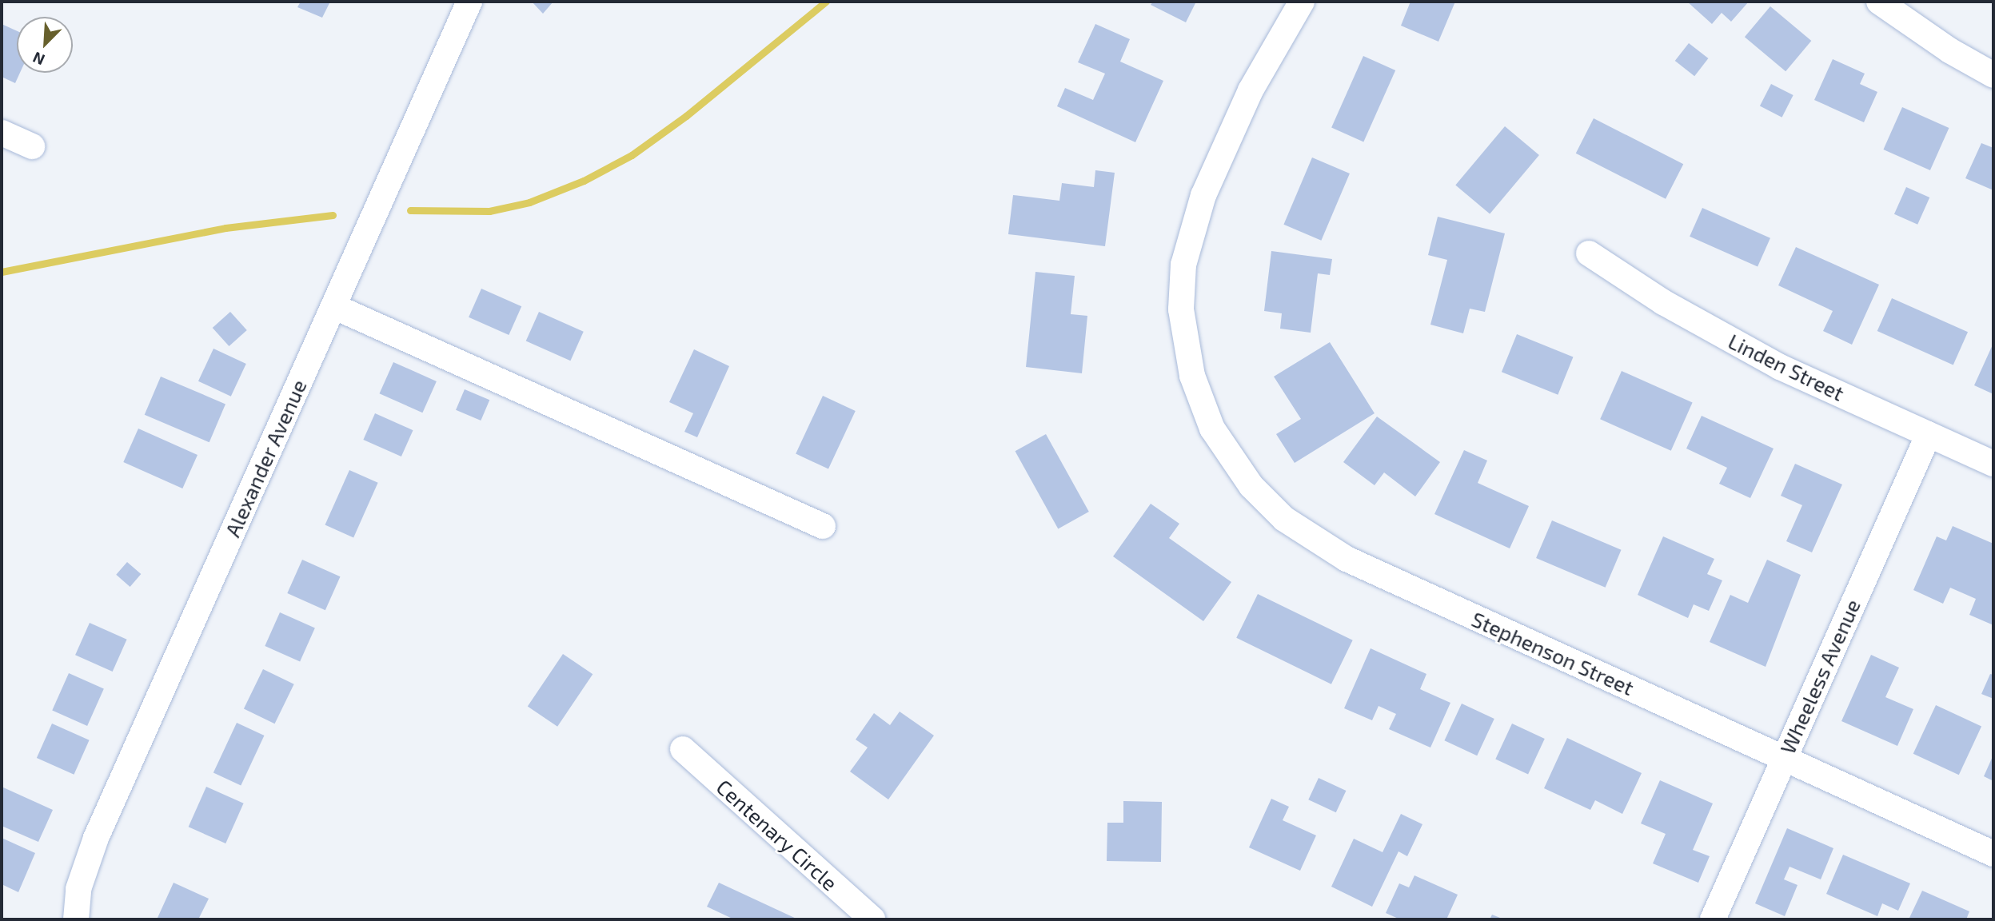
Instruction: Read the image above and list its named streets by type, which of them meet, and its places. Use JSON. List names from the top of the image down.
{
  "streets": {
    "street": [
      "Linden Street",
      "Alexander Avenue",
      "Stephenson Street",
      "Wheeless Avenue",
      "Centenary Circle"
    ]
  },
  "crossings": [
    ["Linden Street", "Wheeless Avenue"],
    ["Stephenson Street", "Wheeless Avenue"]
  ],
  "north": "bottom left"
}
